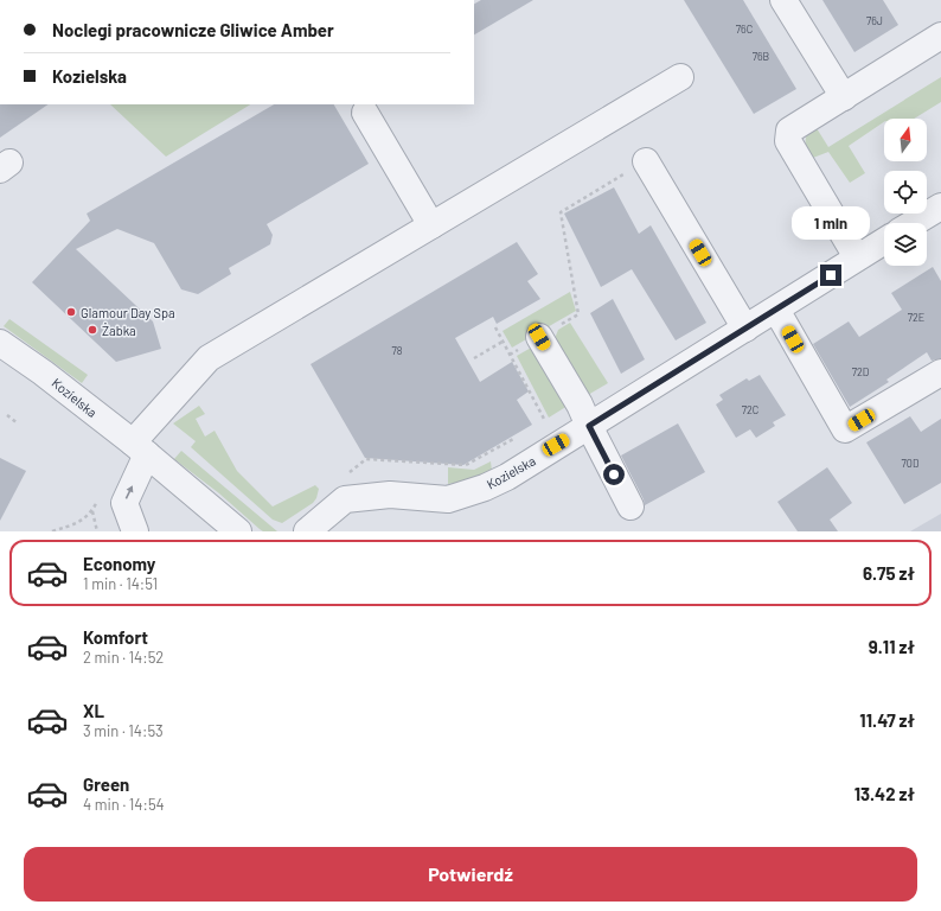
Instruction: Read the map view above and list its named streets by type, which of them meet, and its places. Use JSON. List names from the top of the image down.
{
  "streets": {
    "street": ["Kozielska"]
  },
  "places": ["Glamour Day Spa", "Żabka"],
  "house_numbers": [
    "76J",
    "76C",
    "76B",
    "72E",
    "78",
    "72D",
    "72C",
    "70D"
  ],
  "north": "top",
  "page": {
    "banner": ["Noclegi pracownicze Gliwice Amber", "Kozielska"],
    "bubble": "1 min",
    "list": [
      {
        "name": "Economy",
        "note": "1 min · 14:51",
        "value": "6.75 zł"
      },
      {
        "name": "Komfort",
        "note": "2 min · 14:52",
        "value": "9.11 zł"
      },
      {
        "name": "XL",
        "note": "3 min · 14:53",
        "value": "11.47 zł"
      },
      {
        "name": "Green",
        "note": "4 min · 14:54",
        "value": "13.42 zł"
      }
    ],
    "buttons": "Potwierdź"
  }
}
